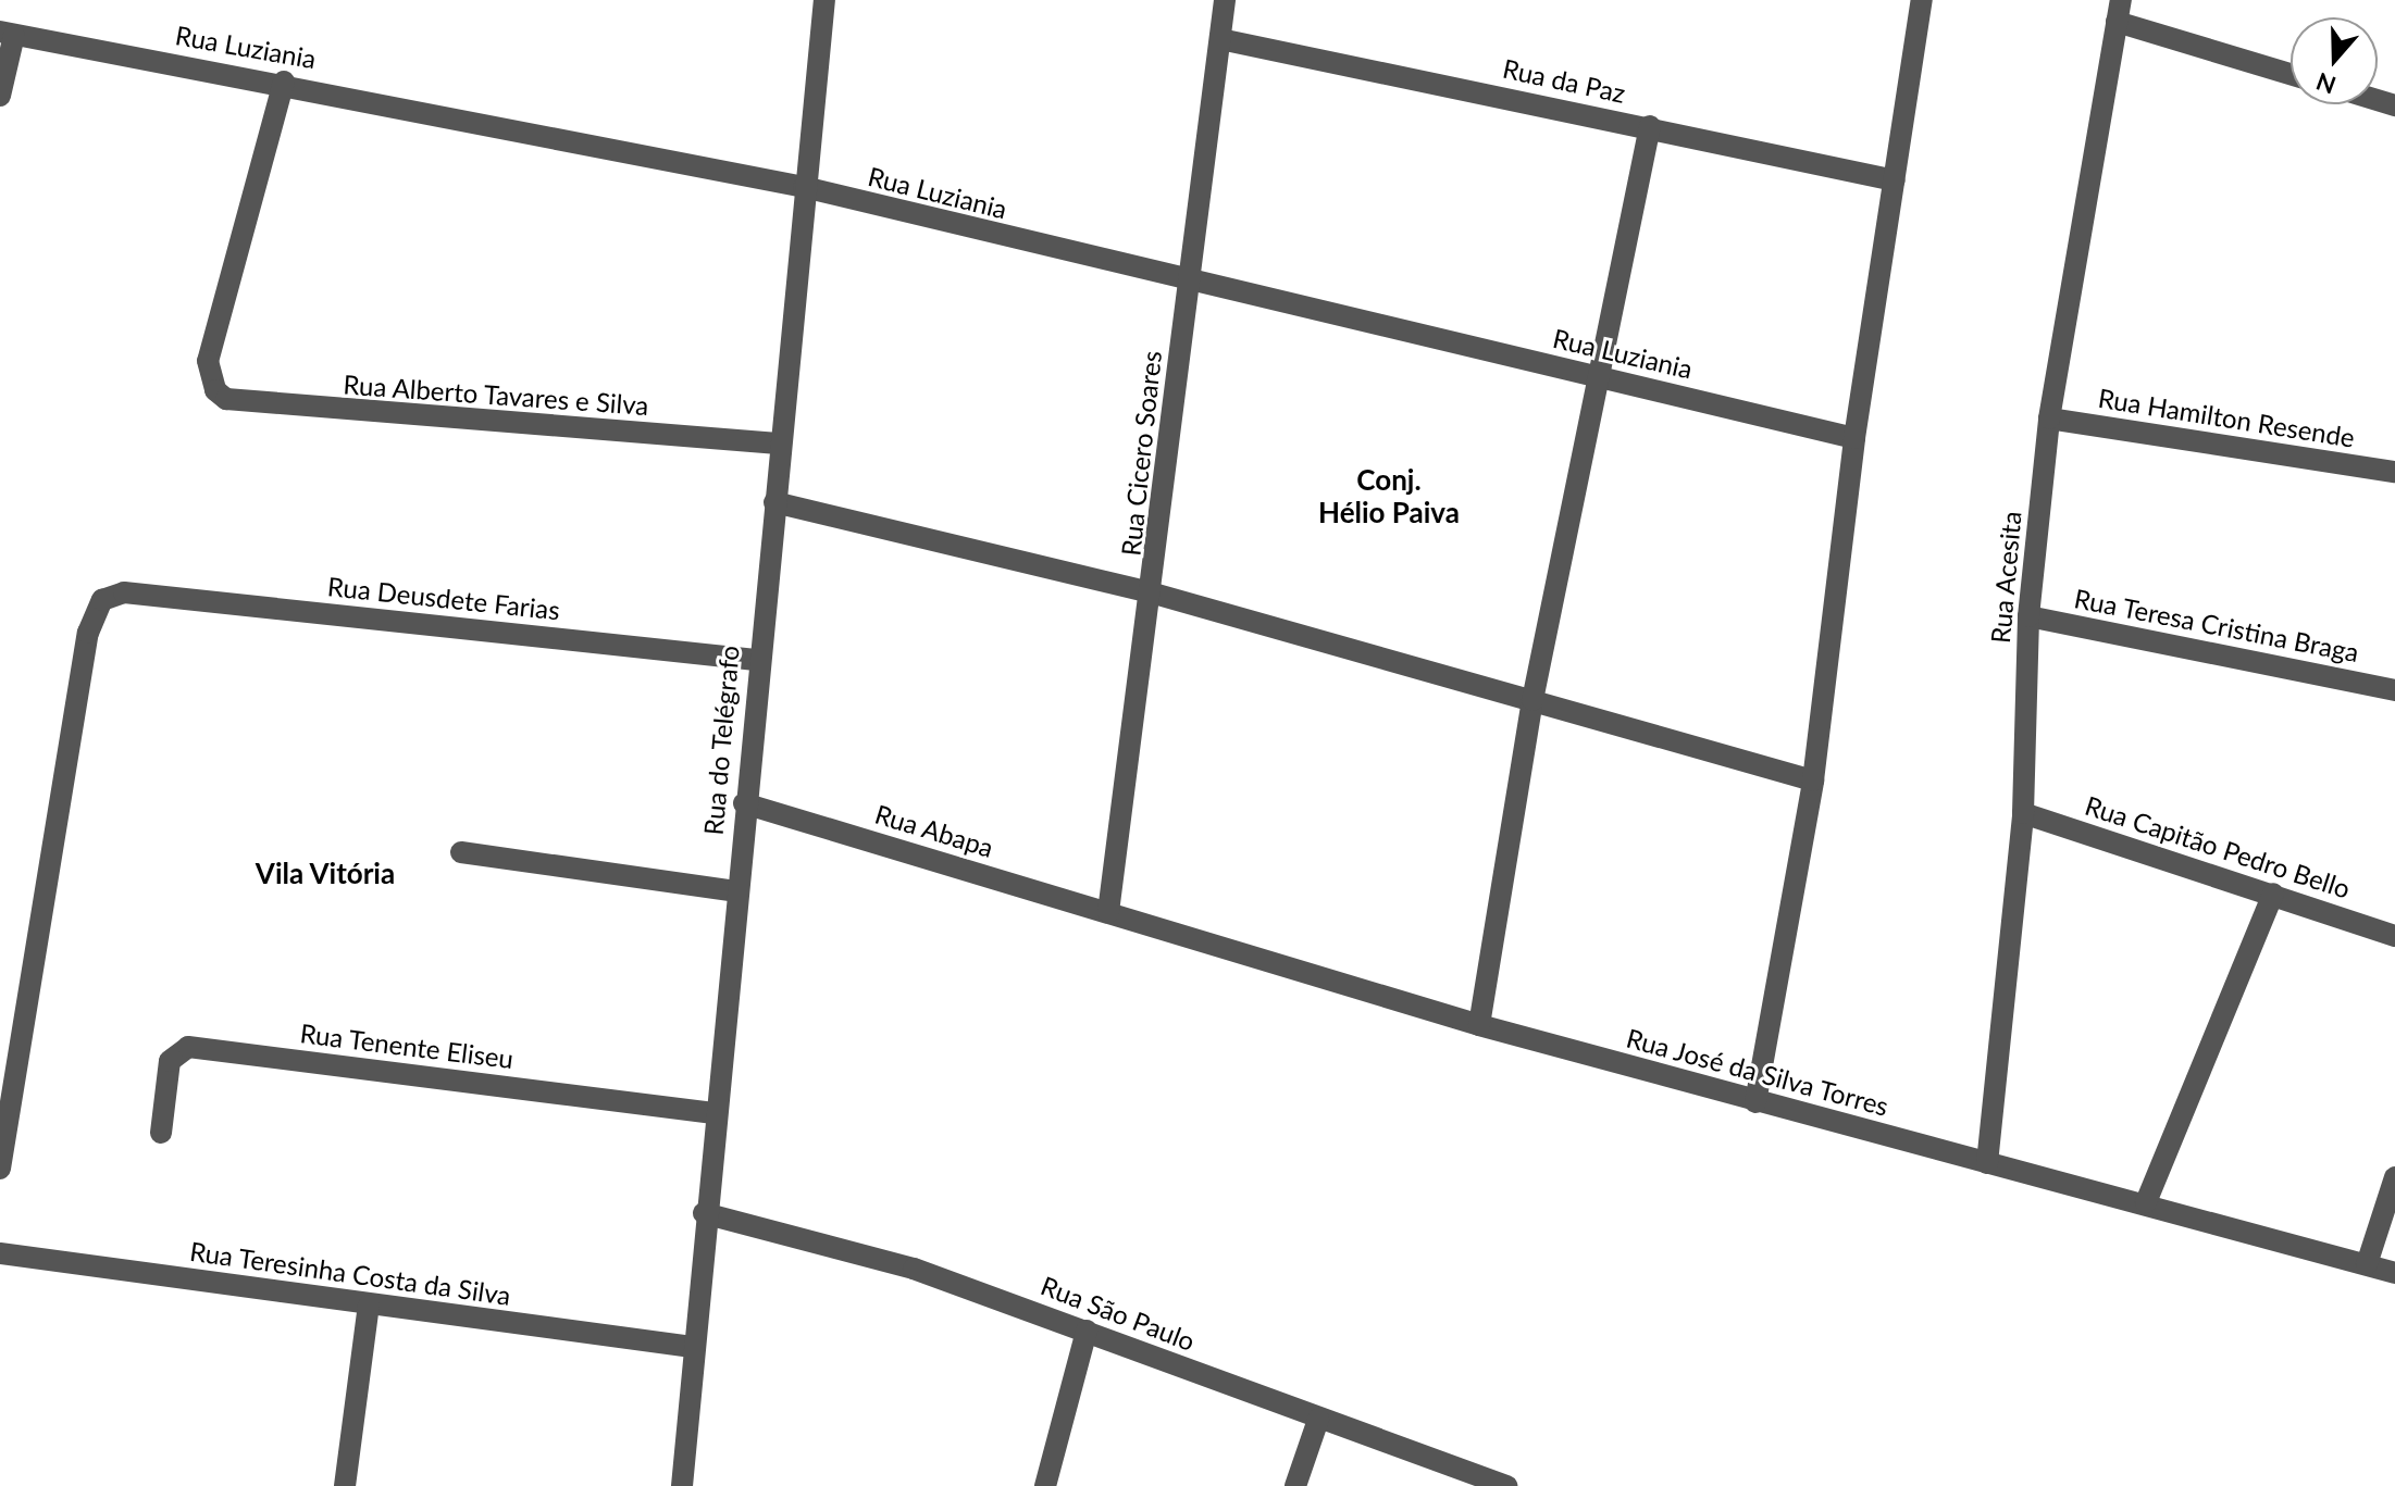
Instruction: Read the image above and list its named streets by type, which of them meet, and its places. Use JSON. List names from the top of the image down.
{
  "streets": {
    "street": [
      "Rua Luziania",
      "Rua da Paz",
      "Rua Alberto Tavares e Silva",
      "Rua Hamilton Resende",
      "Rua Cicero Soares",
      "Rua Acesita",
      "Rua Deusdete Farias",
      "Rua Teresa Cristina Braga",
      "Rua do Telégrafo",
      "Rua Abapa",
      "Rua Capitão Pedro Bello",
      "Rua Tenente Eliseu",
      "Rua José da Silva Torres",
      "Rua Teresinha Costa da Silva",
      "Rua São Paulo"
    ]
  },
  "crossings": [
    ["Rua Luziania", "Rua Alberto Tavares e Silva"],
    ["Rua Luziania", "Rua Cicero Soares"],
    ["Rua Luziania", "Rua do Telégrafo"],
    ["Rua da Paz", "Rua Cicero Soares"],
    ["Rua Alberto Tavares e Silva", "Rua do Telégrafo"],
    ["Rua Hamilton Resende", "Rua Acesita"],
    ["Rua Cicero Soares", "Rua Abapa"],
    ["Rua Cicero Soares", "Rua José da Silva Torres"],
    ["Rua Acesita", "Rua Teresa Cristina Braga"],
    ["Rua Acesita", "Rua Capitão Pedro Bello"],
    ["Rua Acesita", "Rua José da Silva Torres"],
    ["Rua Deusdete Farias", "Rua do Telégrafo"],
    ["Rua do Telégrafo", "Rua Abapa"],
    ["Rua do Telégrafo", "Rua Tenente Eliseu"],
    ["Rua do Telégrafo", "Rua Teresinha Costa da Silva"],
    ["Rua do Telégrafo", "Rua São Paulo"],
    ["Rua Abapa", "Rua José da Silva Torres"]
  ],
  "districts": ["Conj. Hélio Paiva", "Vila Vitória"],
  "north": "bottom"
}
